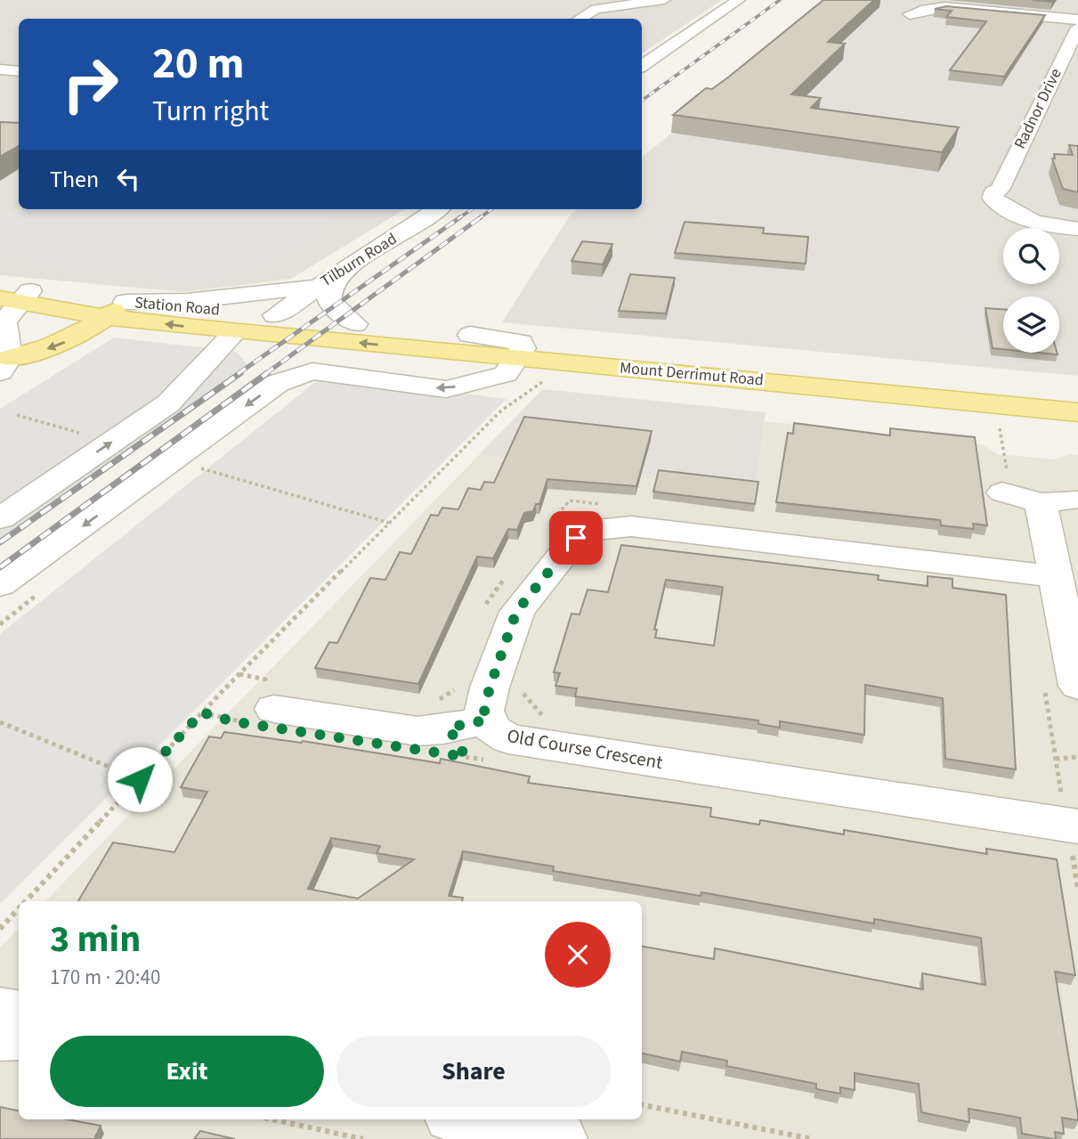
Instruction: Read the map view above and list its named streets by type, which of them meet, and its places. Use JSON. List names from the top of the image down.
{
  "streets": {
    "main road": ["Station Road", "Mount Derrimut Road"],
    "street": ["Radnor Drive", "Tilburn Road", "Old Course Crescent"]
  },
  "crossings": [
    ["Tilburn Road", "Station Road"],
    ["Station Road", "Mount Derrimut Road"]
  ],
  "page": {
    "turn": ["20 m", "Turn right"],
    "then": "Then",
    "heading": ["3 min", "170 m · 20:40"],
    "buttons": ["Exit", "Share"]
  }
}
